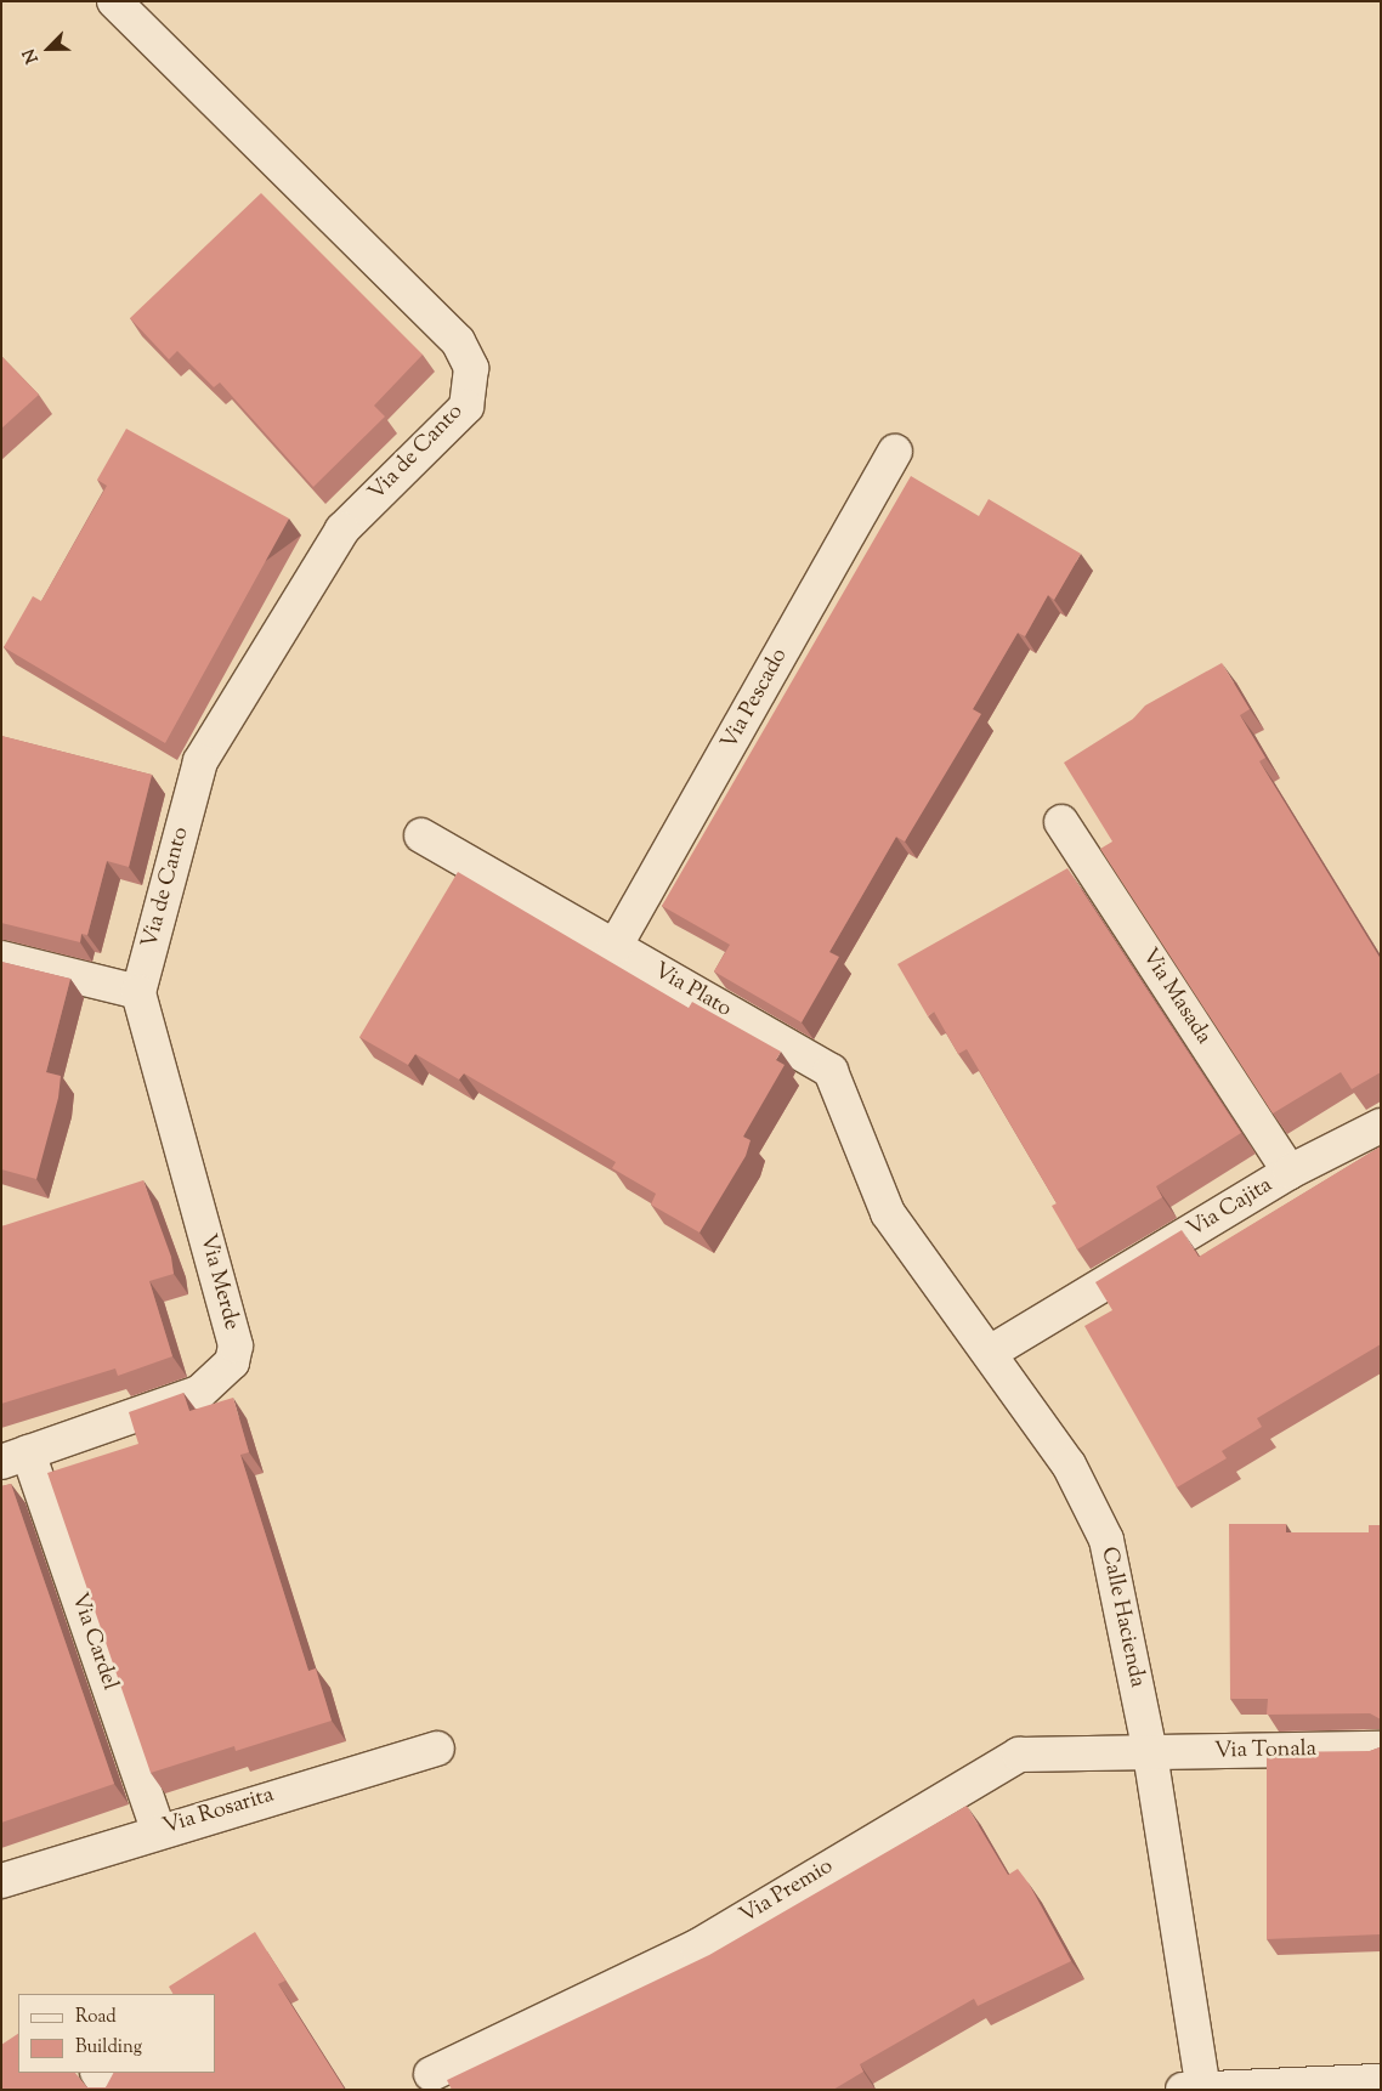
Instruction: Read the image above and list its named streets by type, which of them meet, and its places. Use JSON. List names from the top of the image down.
{
  "streets": {
    "street": [
      "Via de Canto",
      "Via Pescado",
      "Via Plato",
      "Via Masada",
      "Via Cajita",
      "Via Merde",
      "Calle Hacienda",
      "Via Cardel",
      "Via Tonala",
      "Via Rosarita",
      "Via Premio"
    ]
  },
  "crossings": [
    ["Via de Canto", "Via Merde"],
    ["Via Pescado", "Via Plato"],
    ["Via Plato", "Calle Hacienda"],
    ["Via Masada", "Via Cajita"],
    ["Via Cajita", "Calle Hacienda"],
    ["Via Merde", "Via Cardel"],
    ["Calle Hacienda", "Via Tonala"],
    ["Calle Hacienda", "Via Premio"],
    ["Via Cardel", "Via Rosarita"],
    ["Via Tonala", "Via Premio"]
  ],
  "legend": ["Road", "Building"],
  "north": "bottom left"
}
